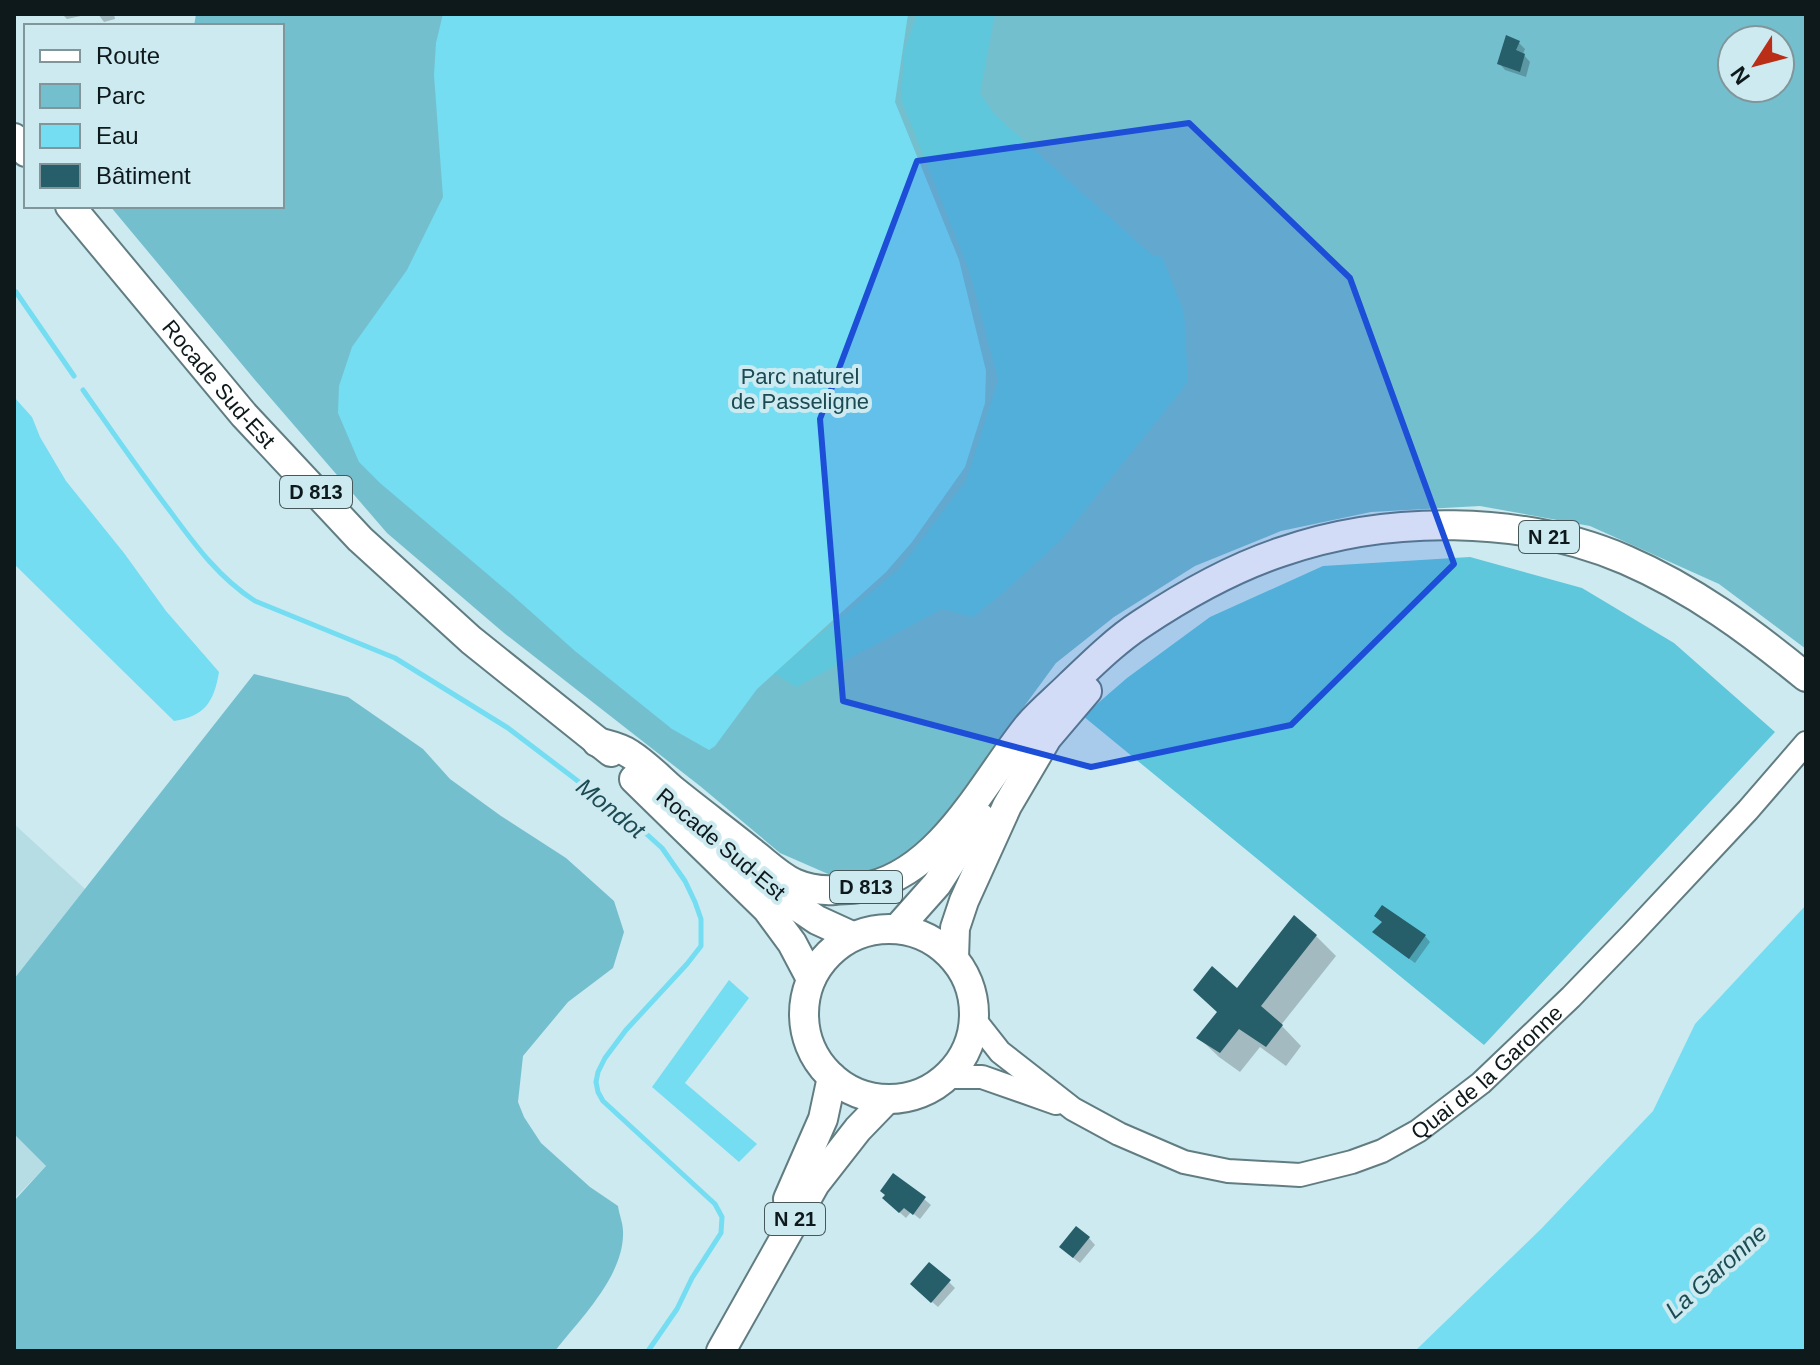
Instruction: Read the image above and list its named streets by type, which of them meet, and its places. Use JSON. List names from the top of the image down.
{
  "streets": {
    "main road": ["Rocade Sud-Est", "D 813", "N 21"],
    "street": ["Quai de la Garonne"]
  },
  "crossings": [
    ["Rocade Sud-Est", "D 813"],
    ["Rocade Sud-Est", "N 21"],
    ["Rocade Sud-Est", "Quai de la Garonne"],
    ["D 813", "N 21"],
    ["N 21", "Quai de la Garonne"]
  ],
  "water": ["Mondot", "La Garonne"],
  "parks": ["Parc naturel de Passeligne"],
  "legend": [
    "Route",
    "Parc",
    "Eau",
    "Bâtiment"
  ],
  "north": "bottom left"
}
